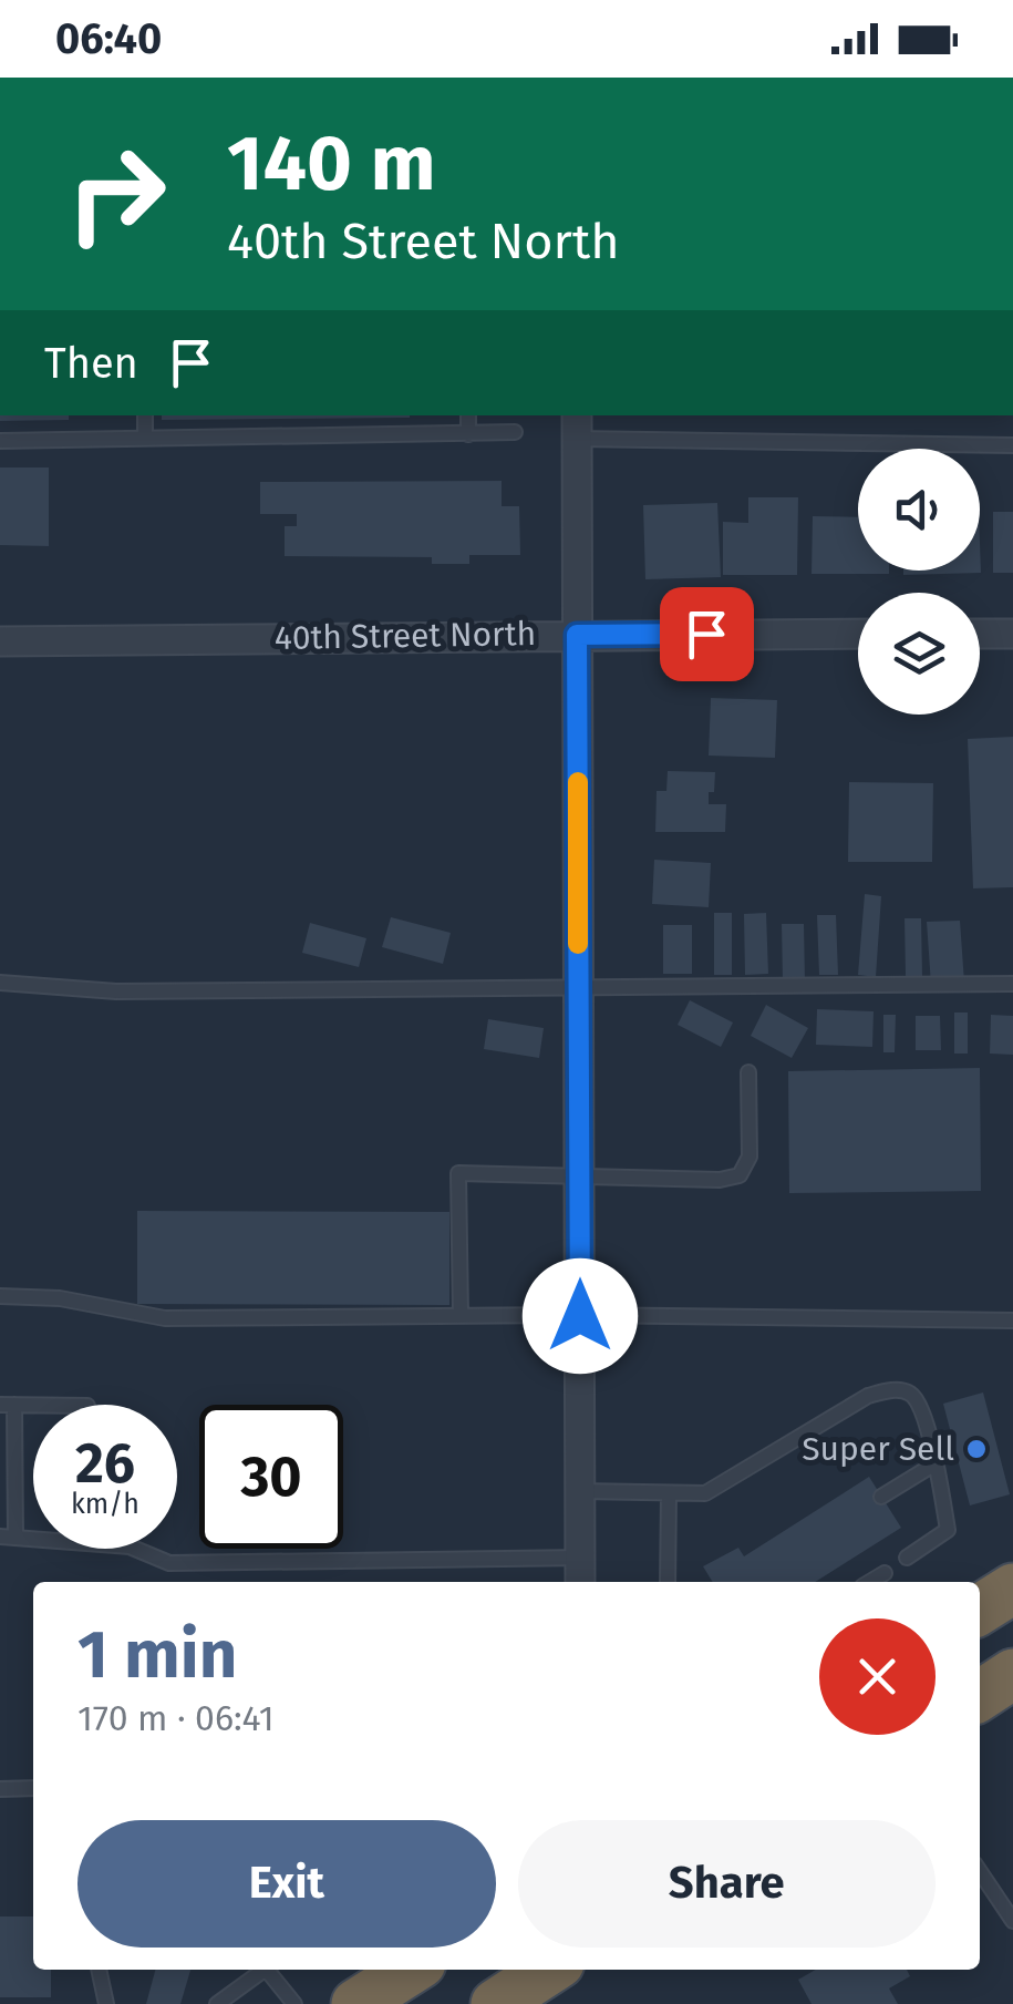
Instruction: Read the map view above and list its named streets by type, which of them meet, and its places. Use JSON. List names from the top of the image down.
{
  "streets": {
    "street": ["40th Street North"]
  },
  "places": ["Super Sell"],
  "page": {
    "status": "06:40",
    "turn": ["140 m", "40th Street North"],
    "then": "Then",
    "speed": "26 km/h",
    "limit": "30",
    "heading": ["1 min", "170 m · 06:41"],
    "buttons": ["Exit", "Share"]
  }
}
